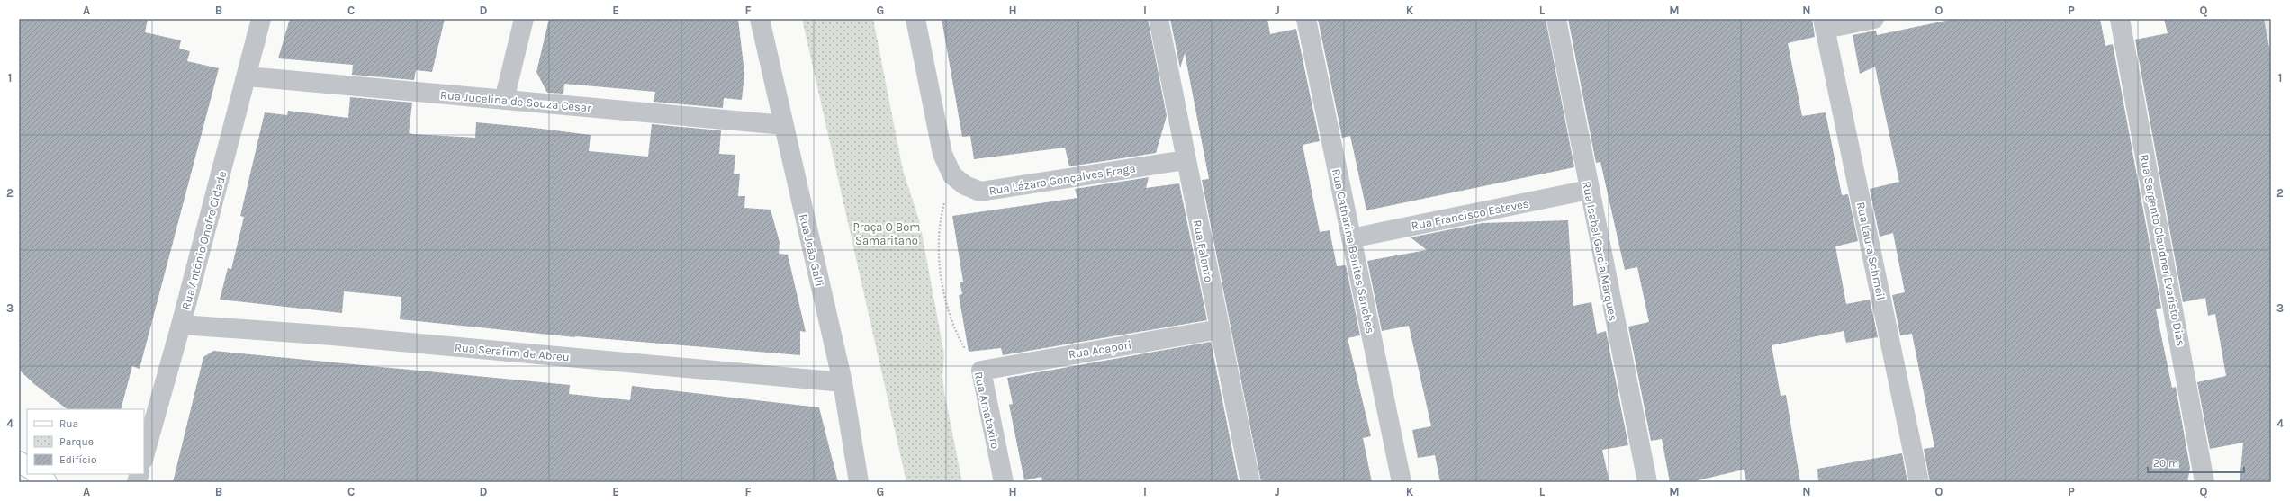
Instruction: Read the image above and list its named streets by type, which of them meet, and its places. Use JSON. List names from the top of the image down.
{
  "streets": {
    "street": [
      "Rua Jucelina de Souza Cesar",
      "Rua Lázaro Gonçalves Fraga",
      "Rua Francisco Esteves",
      "Rua Antônio Onofre Cidade",
      "Rua João Galli",
      "Rua Sargento Claudner Evaristo Dias",
      "Rua Falanto",
      "Rua Catharina Benites Sanches",
      "Rua Isabel Garcia Marques",
      "Rua Laura Schmeil",
      "Rua Acapori",
      "Rua Serafim de Abreu",
      "Rua Amataxiro"
    ]
  },
  "crossings": [
    ["Rua Jucelina de Souza Cesar", "Rua Antônio Onofre Cidade"],
    ["Rua Jucelina de Souza Cesar", "Rua João Galli"],
    ["Rua Lázaro Gonçalves Fraga", "Rua Falanto"],
    ["Rua Lázaro Gonçalves Fraga", "Rua Amataxiro"],
    ["Rua Francisco Esteves", "Rua Catharina Benites Sanches"],
    ["Rua Francisco Esteves", "Rua Isabel Garcia Marques"],
    ["Rua Antônio Onofre Cidade", "Rua Serafim de Abreu"],
    ["Rua João Galli", "Rua Serafim de Abreu"],
    ["Rua Falanto", "Rua Acapori"],
    ["Rua Acapori", "Rua Amataxiro"]
  ],
  "parks": ["Praça O Bom Samaritano"],
  "legend": ["Rua", "Parque", "Edifício"],
  "scale_bar": "20 m",
  "grid": {
    "columns": [
      "A",
      "B",
      "C",
      "D",
      "E",
      "F",
      "G",
      "H",
      "I",
      "J",
      "K",
      "L",
      "M",
      "N",
      "O",
      "P",
      "Q"
    ],
    "rows": [
      "1",
      "2",
      "3",
      "4"
    ]
  }
}
